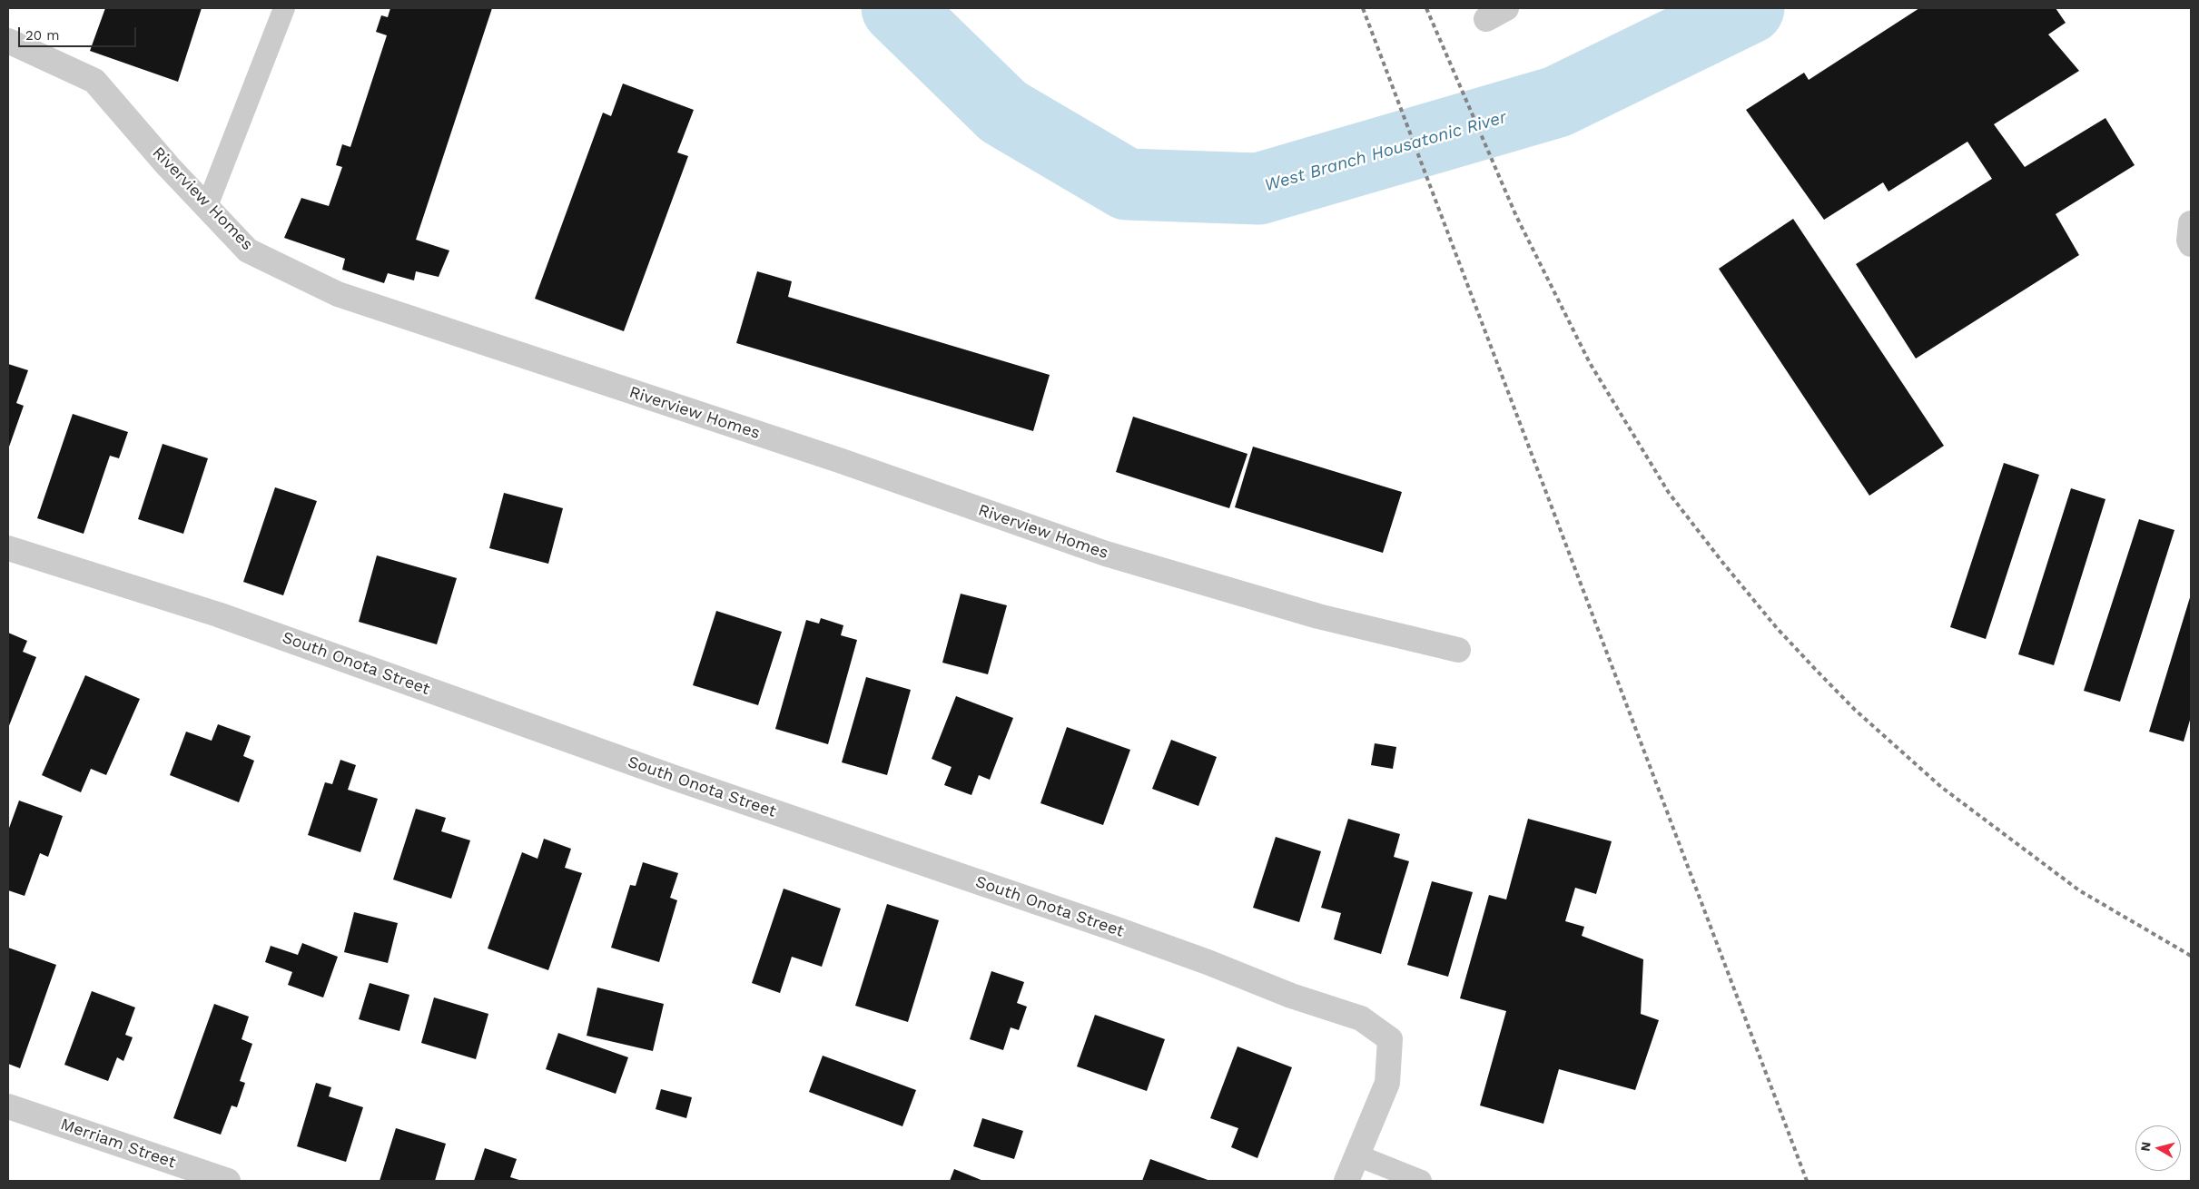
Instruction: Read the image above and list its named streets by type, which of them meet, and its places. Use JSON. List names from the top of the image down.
{
  "streets": {
    "street": ["Riverview Homes", "South Onota Street", "Merriam Street"]
  },
  "water": ["West Branch Housatonic River"],
  "scale_bar": "20 m",
  "north": "left"
}
